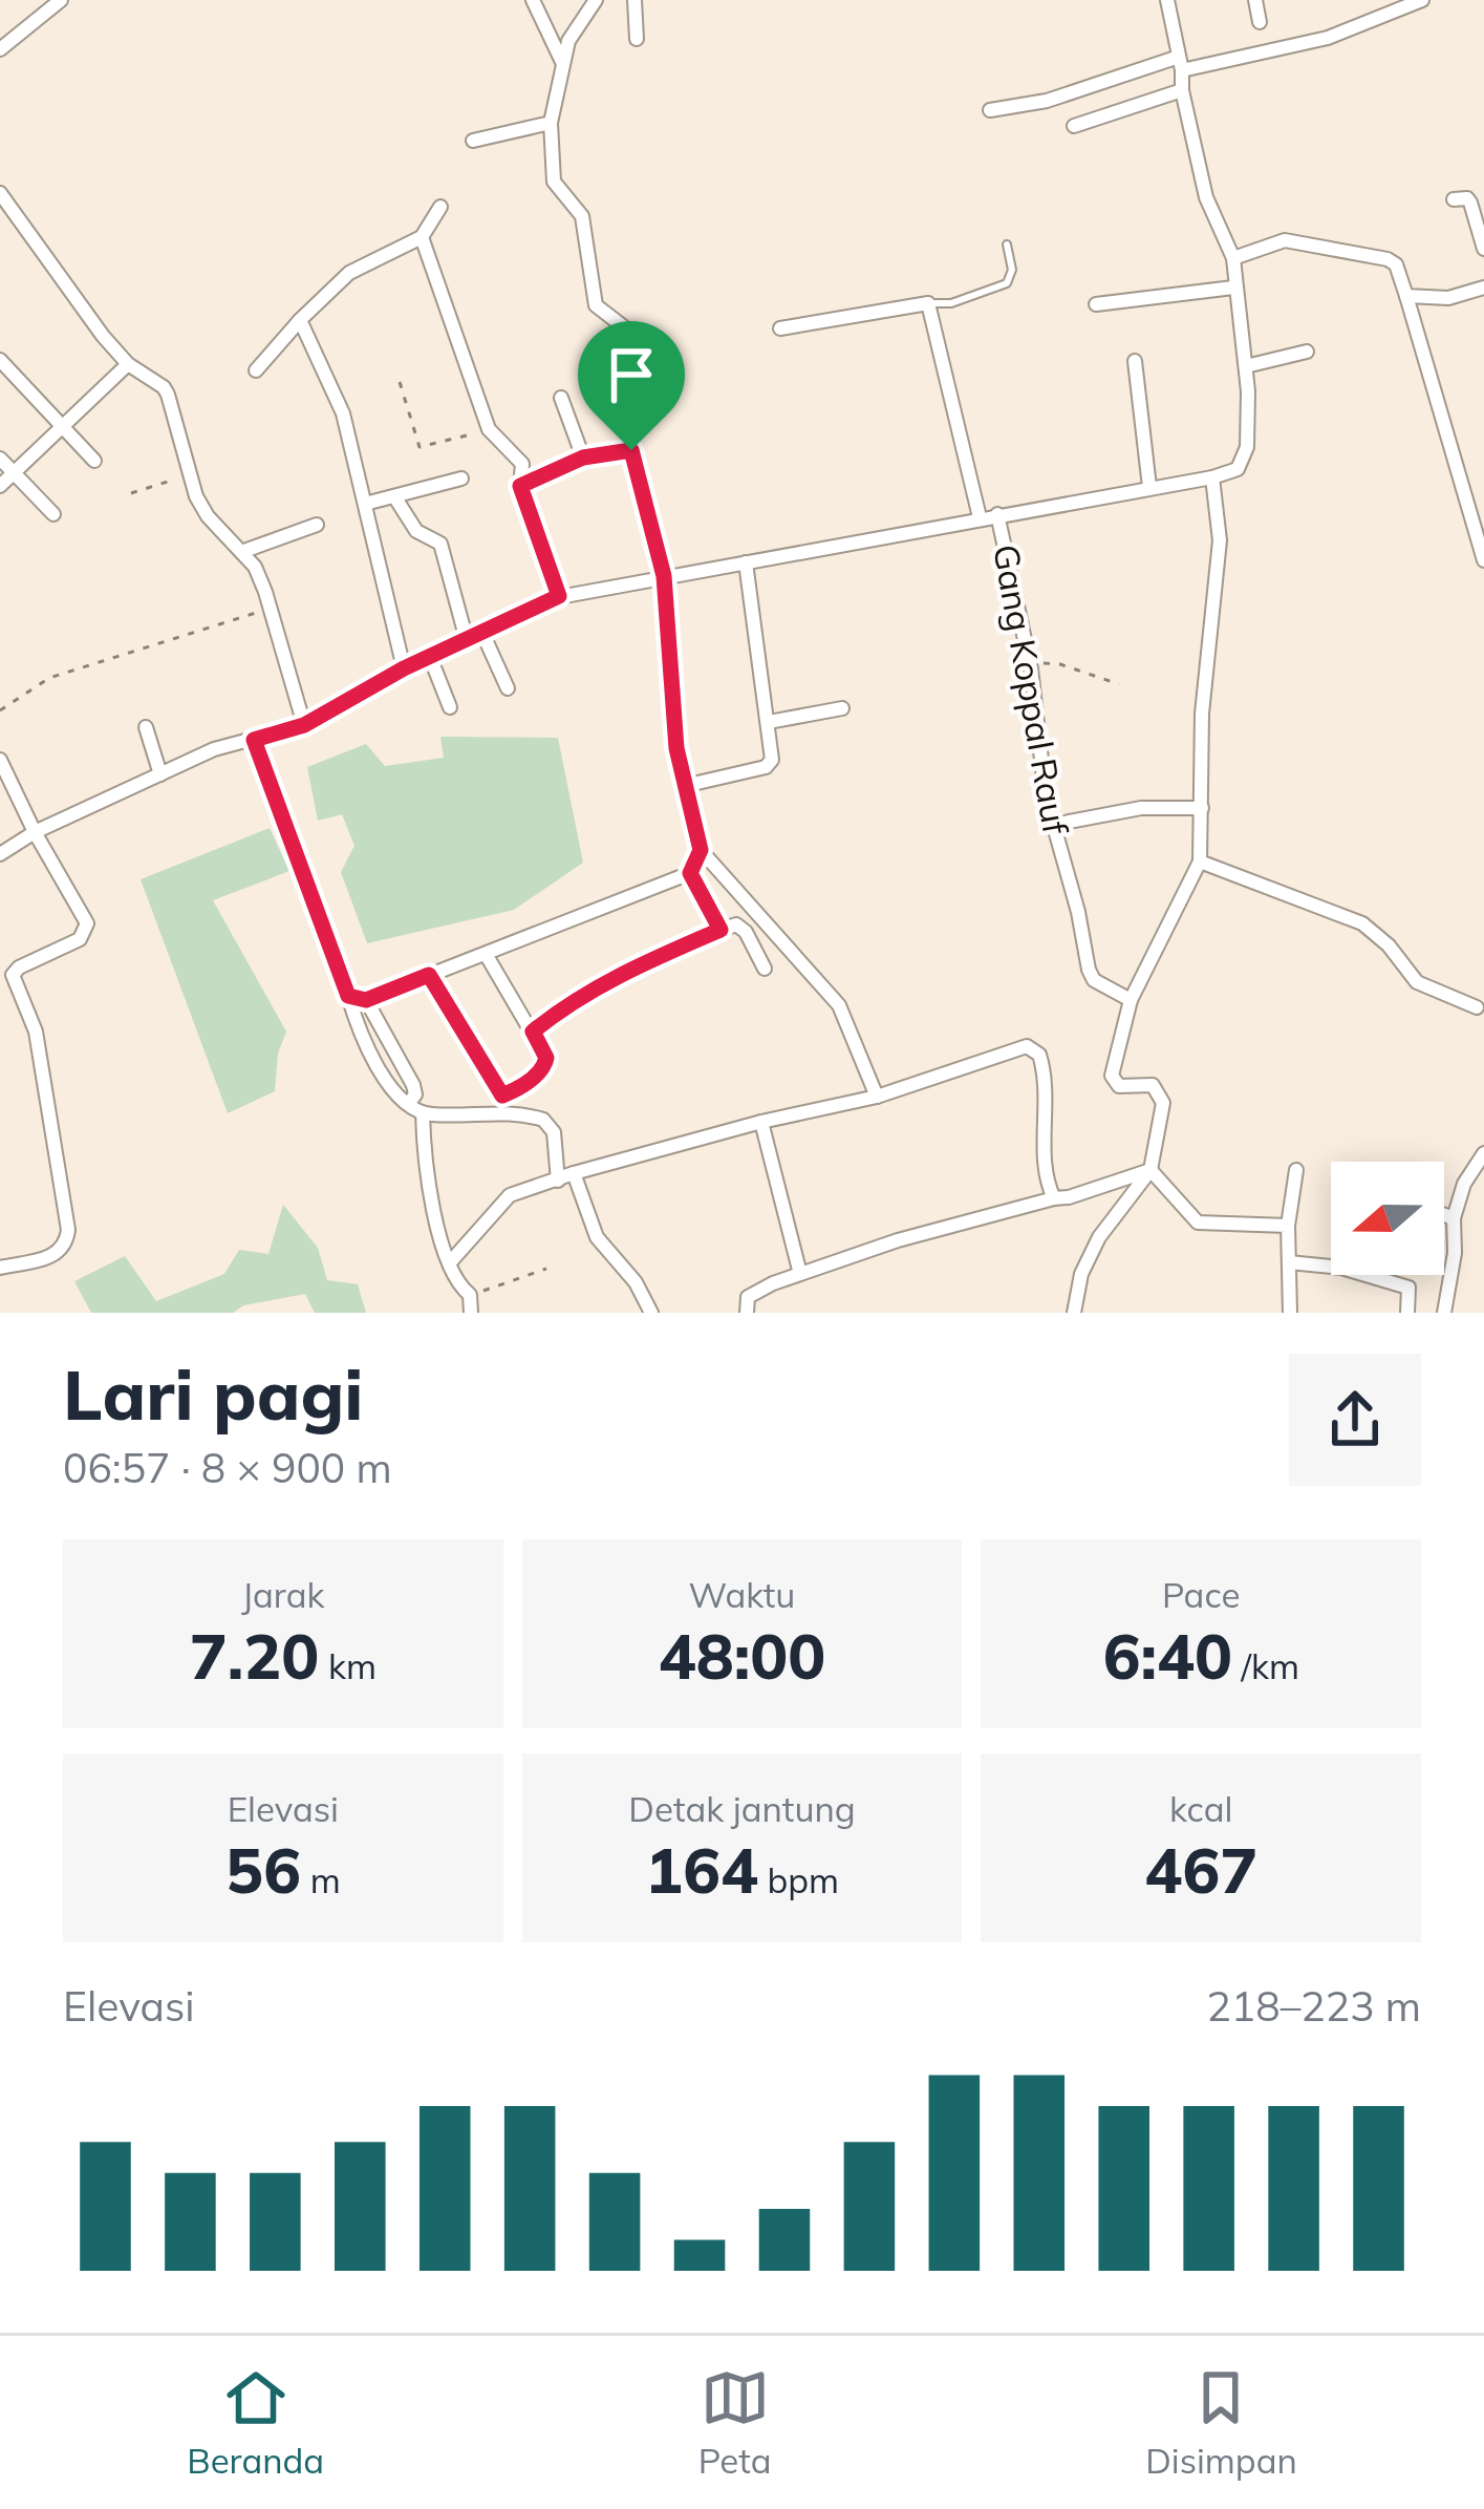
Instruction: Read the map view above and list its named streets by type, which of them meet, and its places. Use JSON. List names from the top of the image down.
{
  "streets": {
    "street": ["Gang Koppal Rauf"]
  },
  "north": "left",
  "page": {
    "heading": ["Lari pagi", "06:57 · 8 × 900 m"],
    "stats": [
      ["Jarak", "7.20 km"],
      ["Waktu", "48:00"],
      ["Pace", "6:40 /km"],
      ["Elevasi", "56 m"],
      ["Detak jantung", "164 bpm"],
      ["kcal", "467"]
    ],
    "chart": ["Elevasi", "218–223 m"],
    "tabs": ["Beranda", "Peta", "Disimpan"]
  }
}
